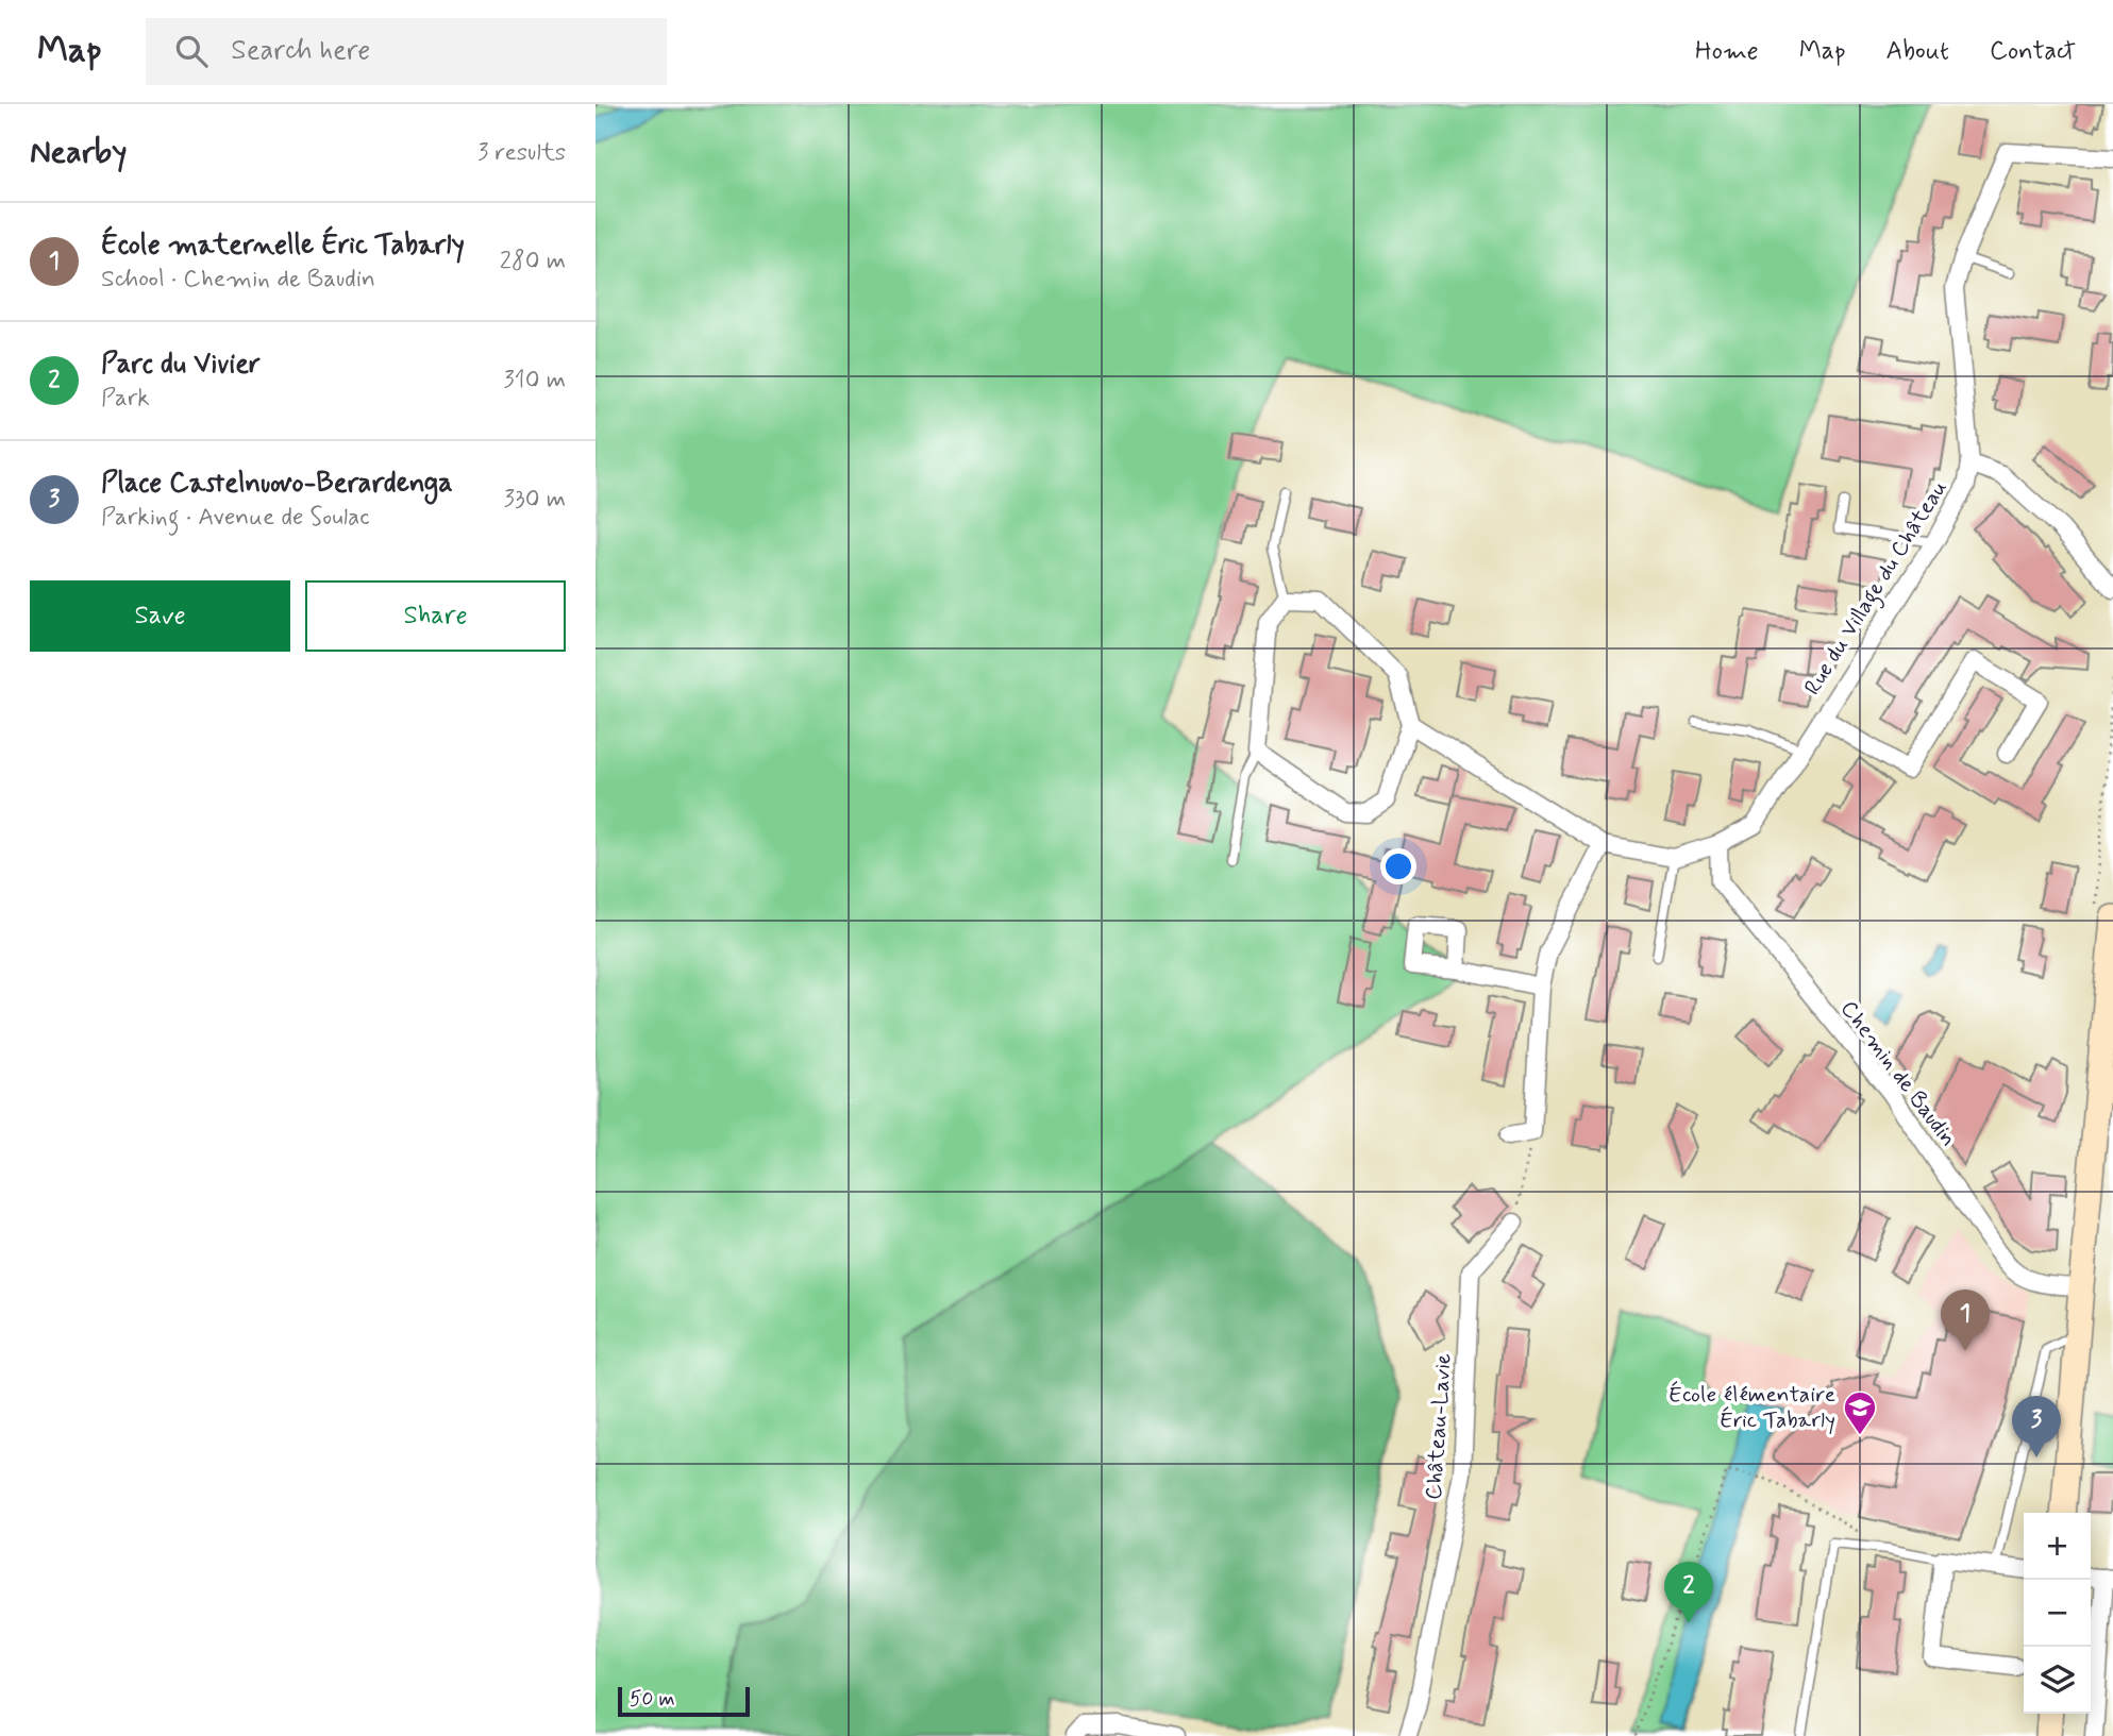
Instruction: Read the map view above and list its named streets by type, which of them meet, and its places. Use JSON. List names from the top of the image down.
{
  "streets": {
    "street": ["Rue du Village du Château", "Chemin de Baudin", "Château-Lavie"]
  },
  "crossings": [
    ["Rue du Village du Château", "Chemin de Baudin"]
  ],
  "places": {
    "school or university": ["École élémentaire Éric Tabarly"]
  },
  "scale_bar": "50 m",
  "page": {
    "header": "Map",
    "search": "Search here",
    "nav": [
      "Home",
      "Map",
      "About",
      "Contact"
    ],
    "heading": ["Nearby", "3 results"],
    "list": [
      {
        "mark": "1",
        "name": "École maternelle Éric Tabarly",
        "note": "School · Chemin de Baudin",
        "value": "280 m"
      },
      {
        "mark": "2",
        "name": "Parc du Vivier",
        "note": "Park",
        "value": "310 m"
      },
      {
        "mark": "3",
        "name": "Place Castelnuovo-Berardenga",
        "note": "Parking · Avenue de Soulac",
        "value": "330 m"
      }
    ],
    "buttons": ["Save", "Share"],
    "pins": ["1", "3", "2"],
    "map_buttons": ["+", "−"],
    "scale": "50 m"
  }
}
